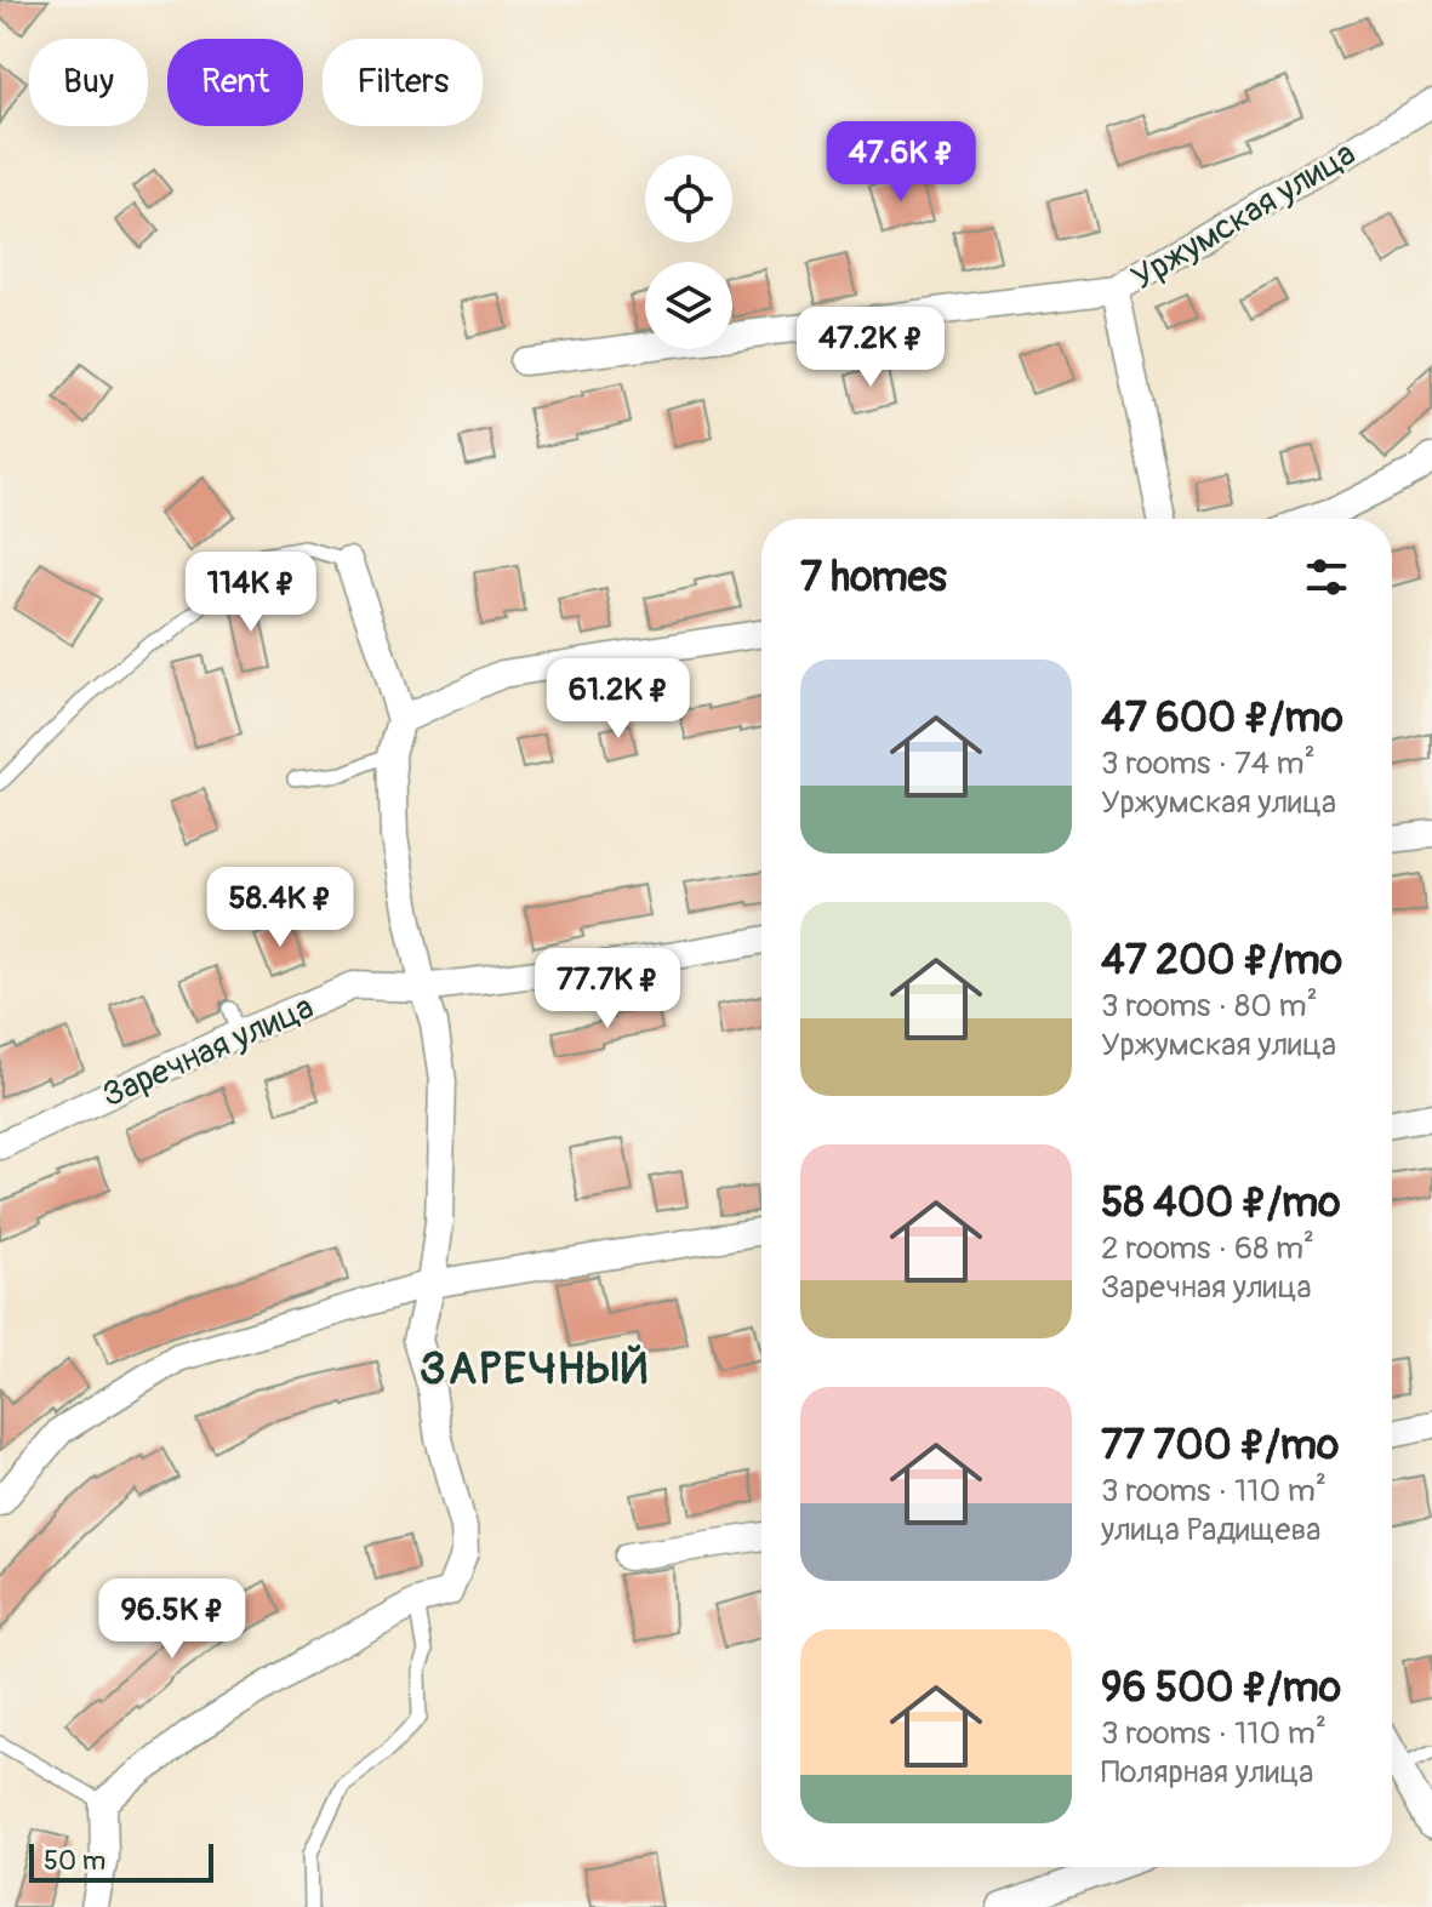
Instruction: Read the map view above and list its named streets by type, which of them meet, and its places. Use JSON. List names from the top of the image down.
{
  "streets": {
    "street": ["Уржумская улица", "Заречная улица"]
  },
  "districts": ["ЗАРЕЧНЫЙ"],
  "scale_bar": "50 m",
  "page": {
    "chip": ["Buy", "Rent", "Filters"],
    "price": [
      "47.6K ₽",
      "47.2K ₽",
      "114K ₽",
      "61.2K ₽",
      "58.4K ₽",
      "77.7K ₽",
      "96.5K ₽"
    ],
    "heading": "7 homes",
    "list": [
      {
        "name": "47 600 ₽/mo",
        "note": "3 rooms · 74 m² · Уржумская улица"
      },
      {
        "name": "47 200 ₽/mo",
        "note": "3 rooms · 80 m² · Уржумская улица"
      },
      {
        "name": "58 400 ₽/mo",
        "note": "2 rooms · 68 m² · Заречная улица"
      },
      {
        "name": "77 700 ₽/mo",
        "note": "3 rooms · 110 m² · улица Радищева"
      },
      {
        "name": "96 500 ₽/mo",
        "note": "3 rooms · 110 m² · Полярная улица"
      }
    ],
    "scale": "50 m"
  }
}
